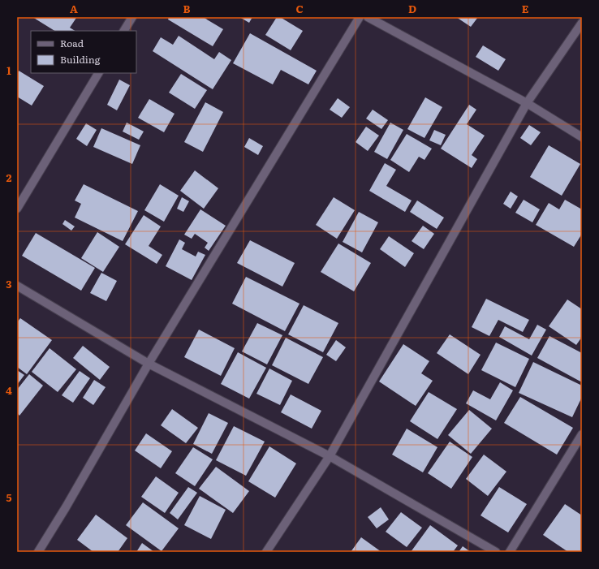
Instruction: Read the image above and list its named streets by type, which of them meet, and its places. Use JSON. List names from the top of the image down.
{
  "legend": ["Road", "Building"],
  "grid": {
    "columns": [
      "A",
      "B",
      "C",
      "D",
      "E"
    ],
    "rows": [
      "1",
      "2",
      "3",
      "4",
      "5"
    ]
  }
}
